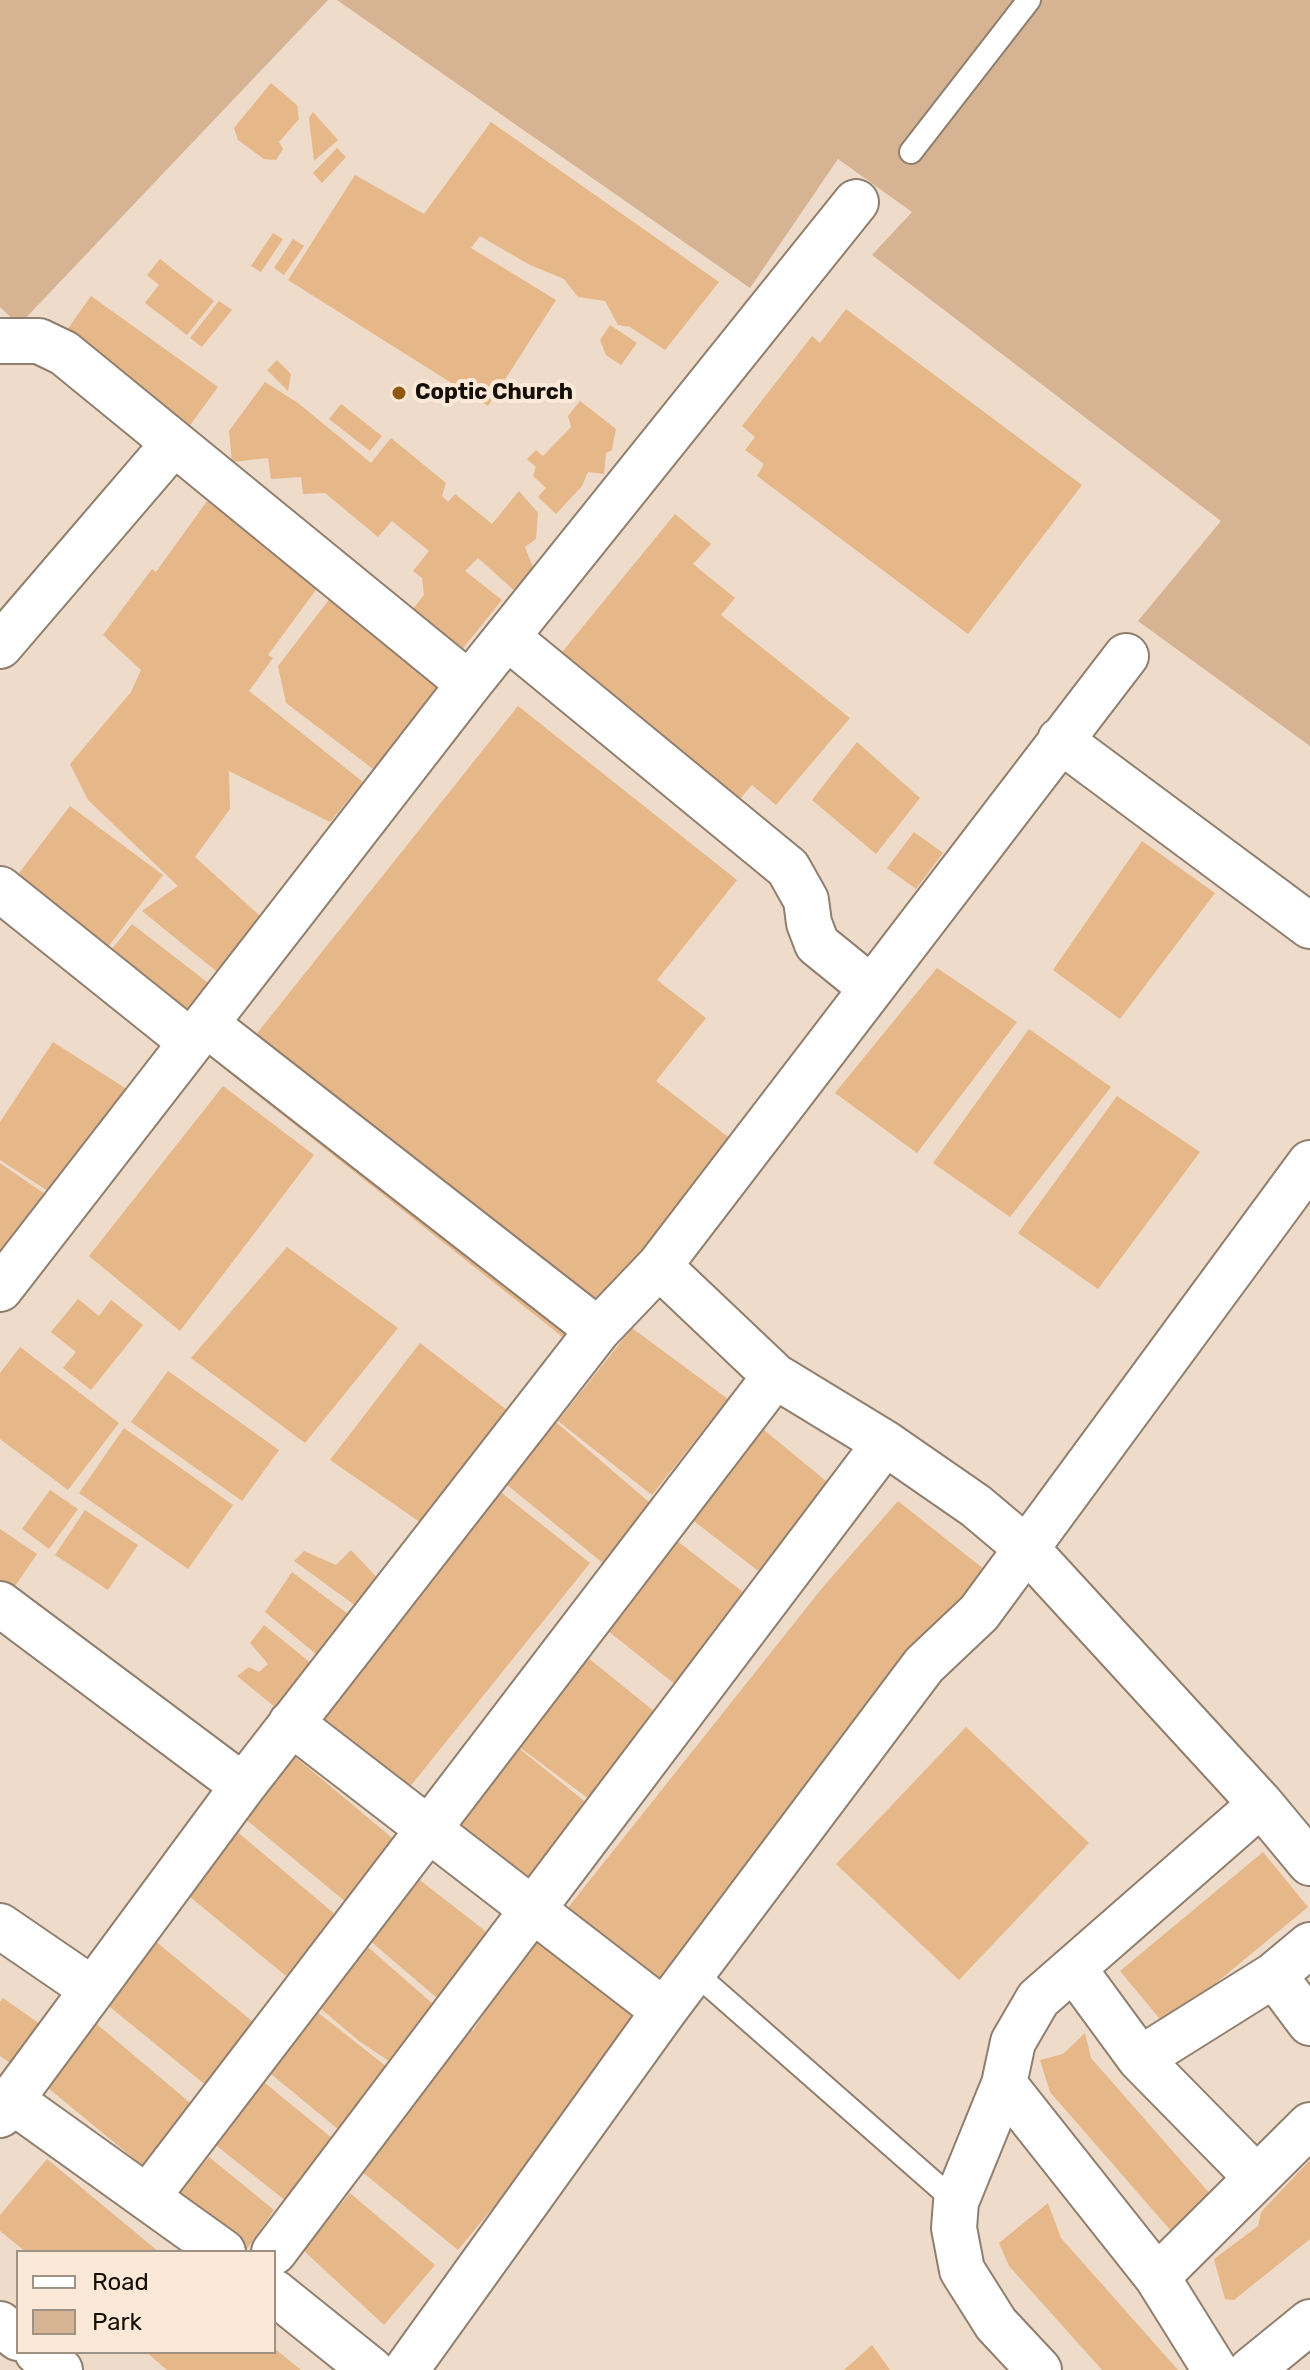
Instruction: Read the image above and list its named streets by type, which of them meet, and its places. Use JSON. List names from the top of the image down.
{
  "places": ["Coptic Church"],
  "legend": ["Road", "Park"]
}
